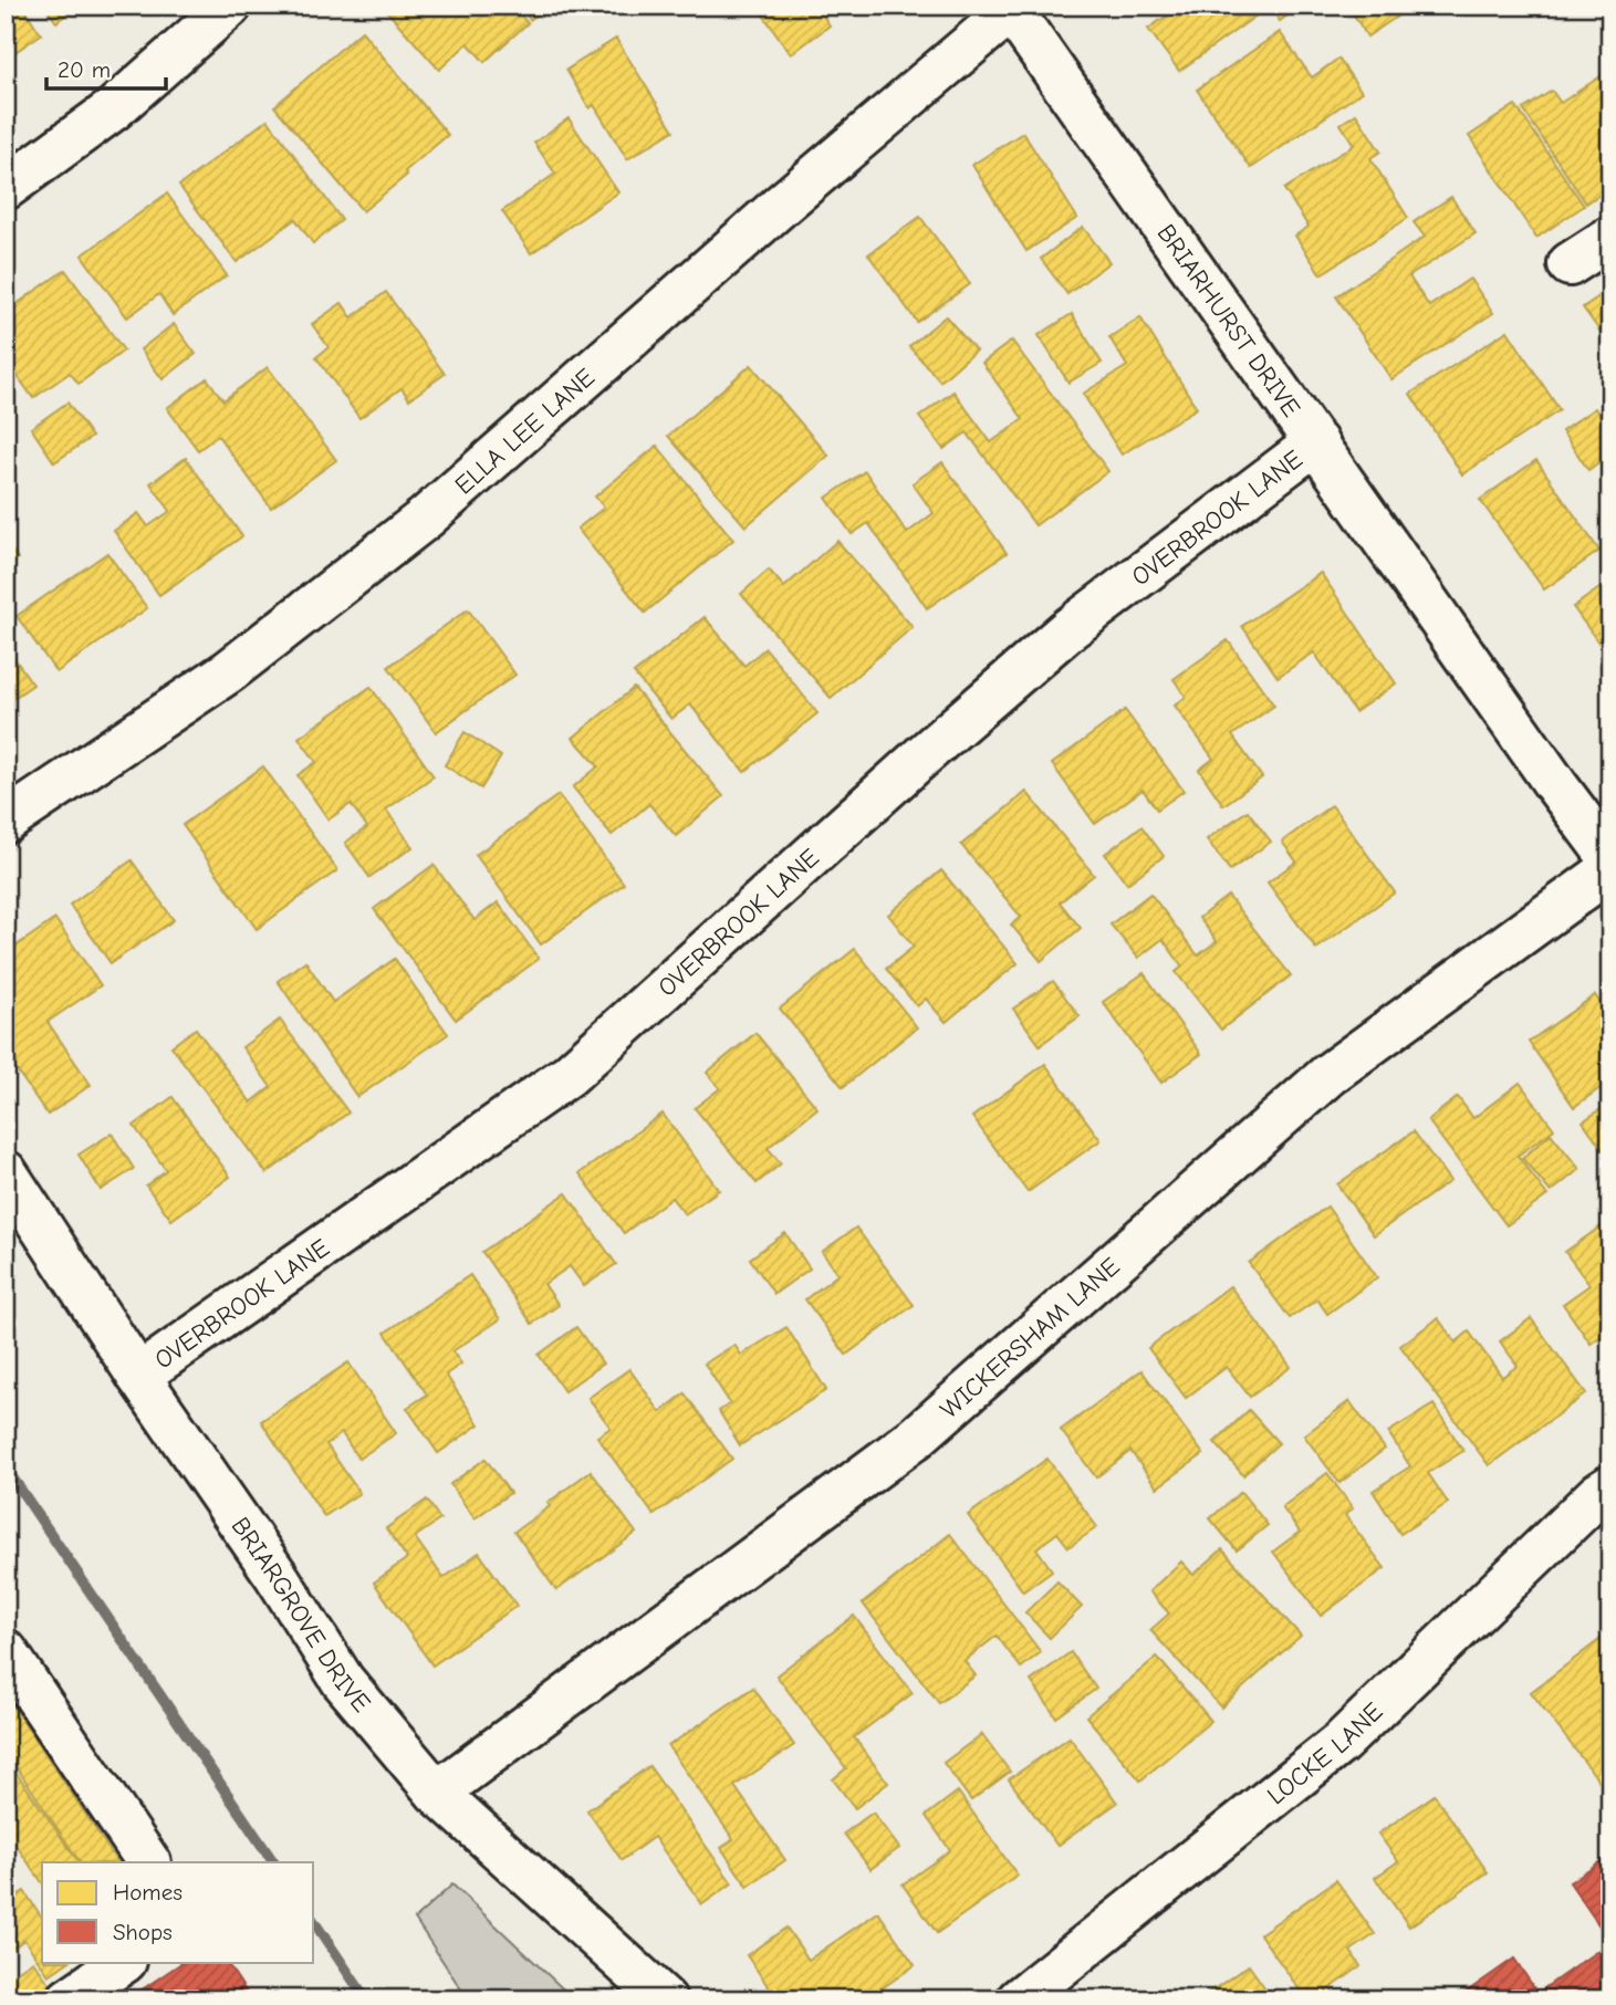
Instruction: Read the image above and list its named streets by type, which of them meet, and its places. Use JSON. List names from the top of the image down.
{
  "streets": {
    "street": [
      "BRIARHURST DRIVE",
      "ELLA LEE LANE",
      "OVERBROOK LANE",
      "WICKERSHAM LANE",
      "BRIARGROVE DRIVE",
      "LOCKE LANE"
    ]
  },
  "crossings": [
    ["BRIARHURST DRIVE", "ELLA LEE LANE"],
    ["BRIARHURST DRIVE", "OVERBROOK LANE"],
    ["OVERBROOK LANE", "BRIARGROVE DRIVE"],
    ["WICKERSHAM LANE", "BRIARGROVE DRIVE"]
  ],
  "legend": ["Homes", "Shops"],
  "scale_bar": "20 m"
}
